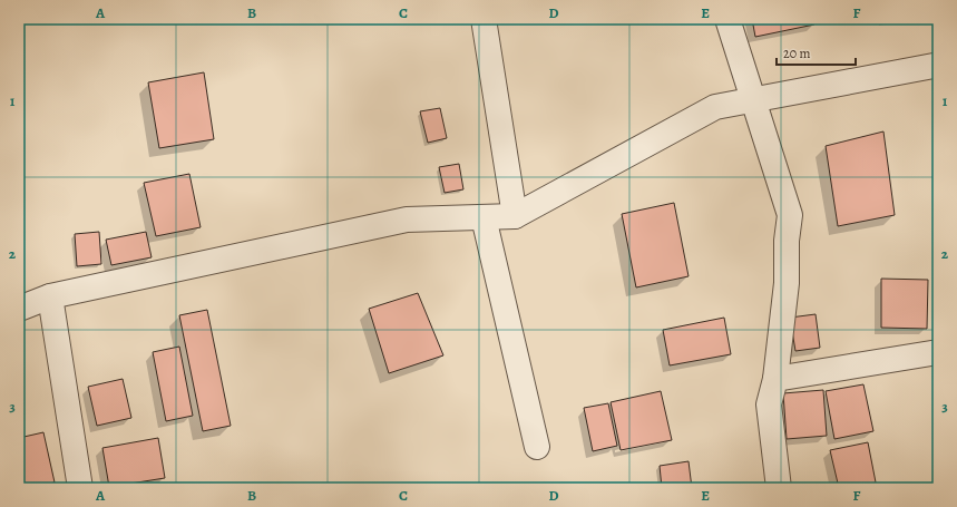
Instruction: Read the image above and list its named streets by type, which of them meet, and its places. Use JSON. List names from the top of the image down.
{
  "scale_bar": "20 m",
  "grid": {
    "columns": [
      "A",
      "B",
      "C",
      "D",
      "E",
      "F"
    ],
    "rows": ["1", "2", "3"]
  }
}
